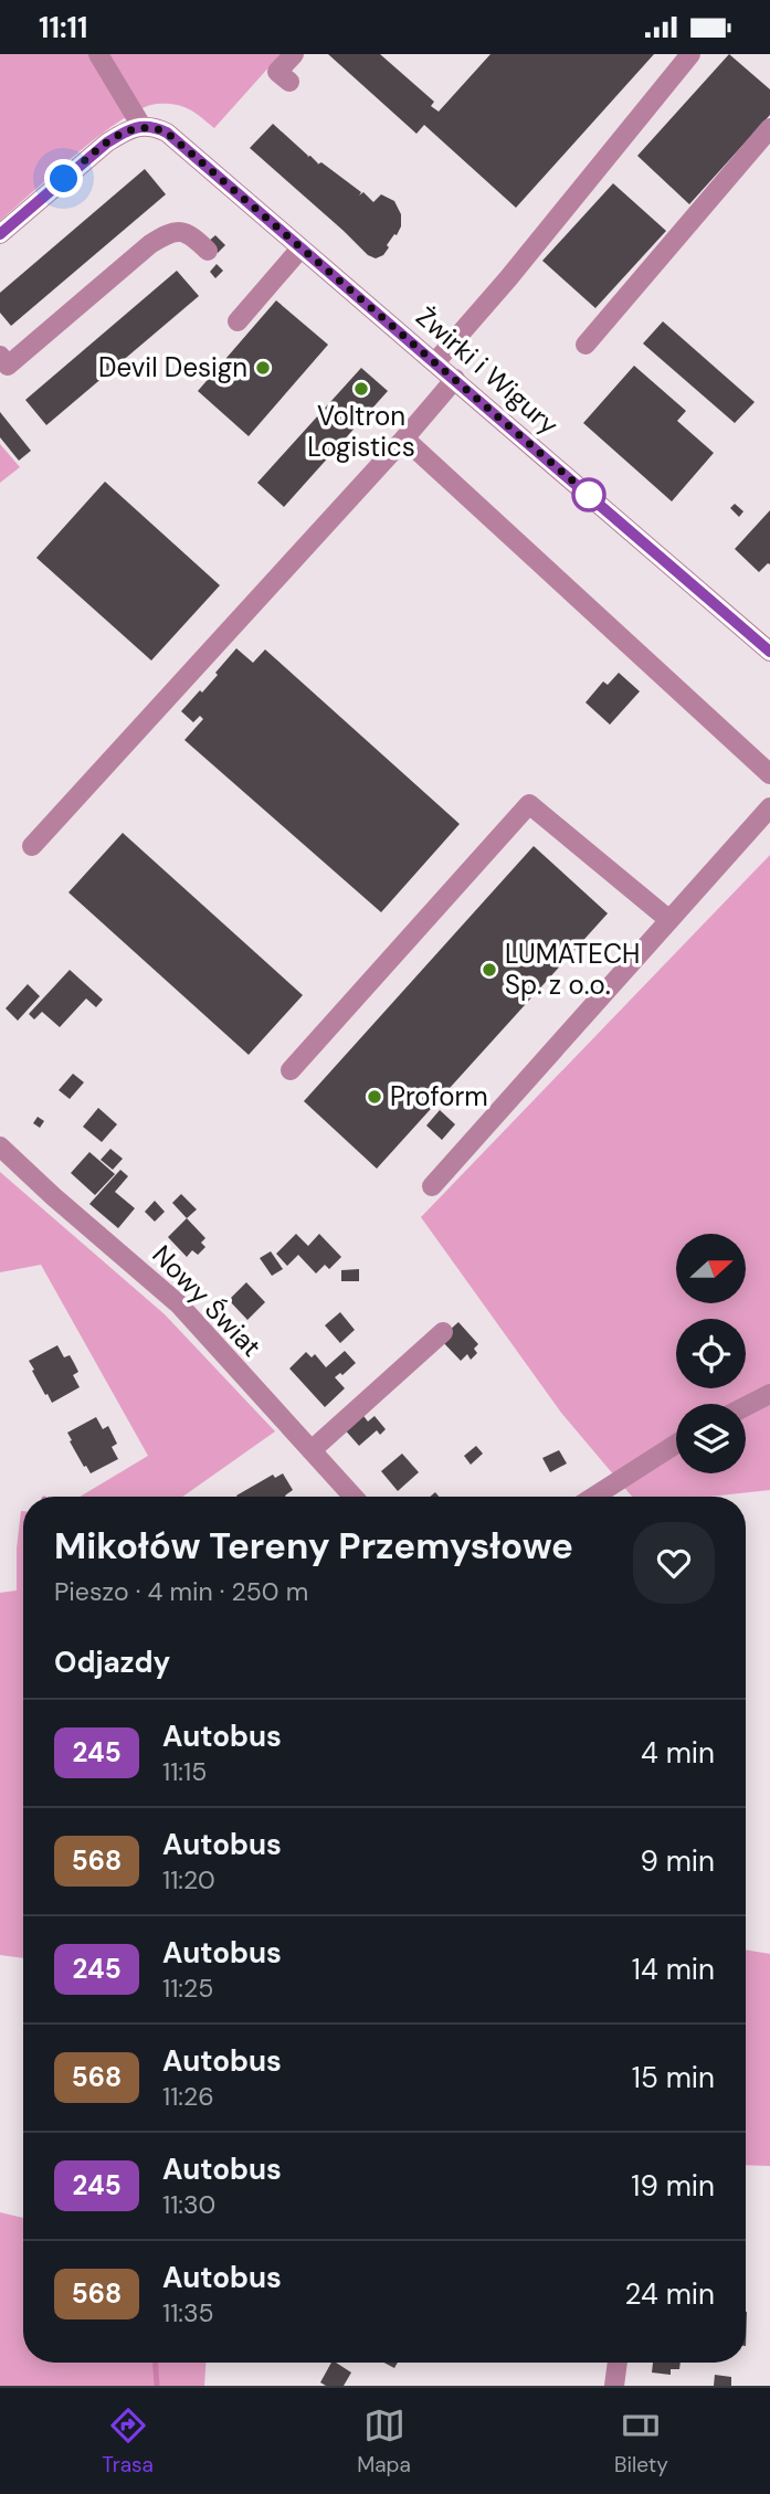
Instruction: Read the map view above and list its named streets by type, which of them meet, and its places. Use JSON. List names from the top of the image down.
{
  "streets": {
    "street": ["Żwirki i Wigury", "Nowy Świat"]
  },
  "places": [
    "Devil Design",
    "Voltron Logistics",
    "LUMATECH Sp. z o.o.",
    "Proform"
  ],
  "lines": ["bus line 245"],
  "north": "right",
  "page": {
    "status": "11:11",
    "heading": [
      ["Mikołów Tereny Przemysłowe", "Pieszo · 4 min · 250 m"],
      "Odjazdy"
    ],
    "list": [
      {
        "mark": "245",
        "name": "Autobus",
        "note": "11:15",
        "value": "4 min"
      },
      {
        "mark": "568",
        "name": "Autobus",
        "note": "11:20",
        "value": "9 min"
      },
      {
        "mark": "245",
        "name": "Autobus",
        "note": "11:25",
        "value": "14 min"
      },
      {
        "mark": "568",
        "name": "Autobus",
        "note": "11:26",
        "value": "15 min"
      },
      {
        "mark": "245",
        "name": "Autobus",
        "note": "11:30",
        "value": "19 min"
      },
      {
        "mark": "568",
        "name": "Autobus",
        "note": "11:35",
        "value": "24 min"
      }
    ],
    "tabs": ["Trasa", "Mapa", "Bilety"]
  }
}
